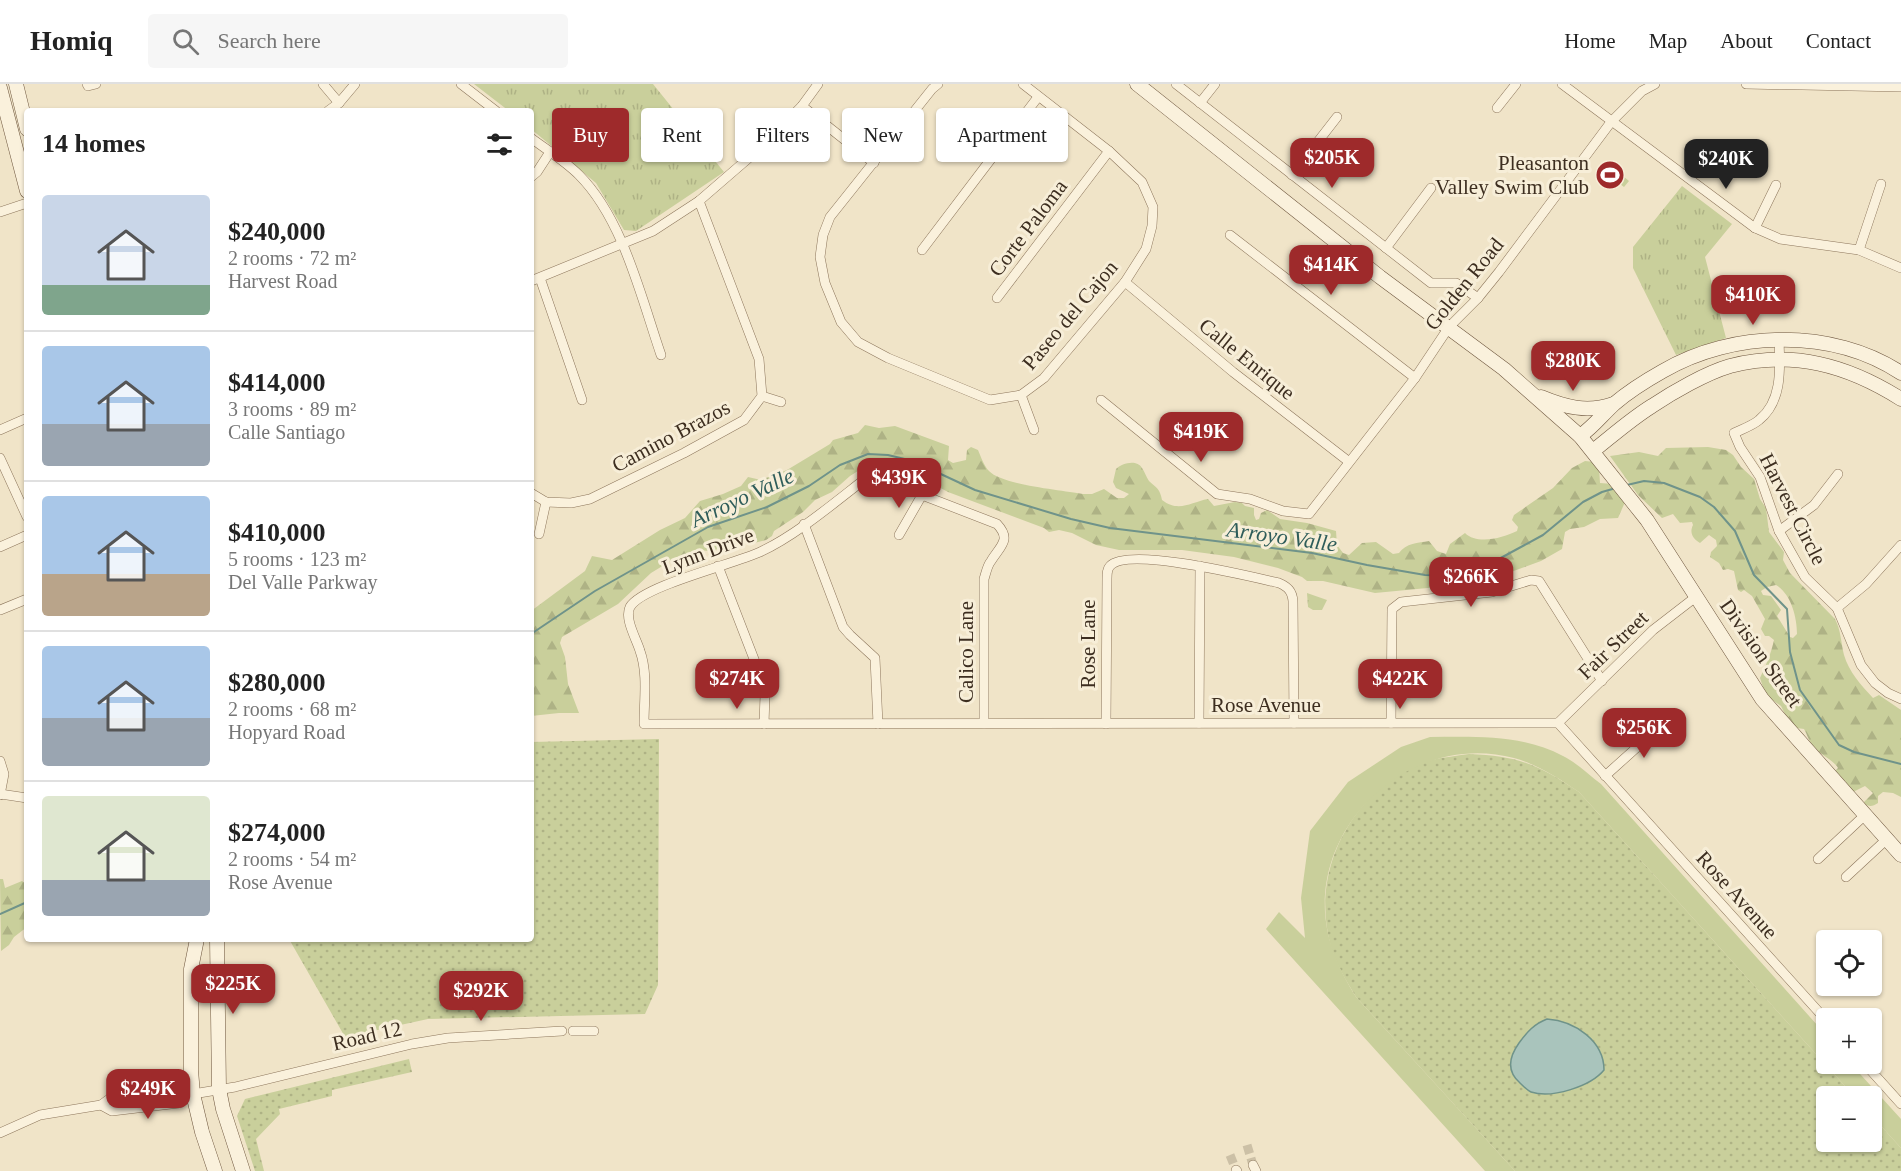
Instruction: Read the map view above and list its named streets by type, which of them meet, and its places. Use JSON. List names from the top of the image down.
{
  "streets": {
    "main road": ["Division Street"],
    "street": [
      "Corte Paloma",
      "Golden Road",
      "Paseo del Cajon",
      "Calle Enrique",
      "Camino Brazos",
      "Harvest Circle",
      "Lynn Drive",
      "Rose Lane",
      "Fair Street",
      "Calico Lane",
      "Rose Avenue",
      "Road 12"
    ]
  },
  "crossings": [
    ["Corte Paloma", "Paseo del Cajon"],
    ["Golden Road", "Calle Enrique"],
    ["Paseo del Cajon", "Calle Enrique"],
    ["Lynn Drive", "Calico Lane"],
    ["Lynn Drive", "Rose Avenue"],
    ["Rose Lane", "Rose Avenue"],
    ["Fair Street", "Division Street"],
    ["Fair Street", "Rose Avenue"],
    ["Calico Lane", "Rose Avenue"]
  ],
  "water": ["Arroyo Valle"],
  "places": {
    "sports": ["Pleasanton Valley Swim Club"]
  },
  "page": {
    "header": "Homiq",
    "search": "Search here",
    "nav": [
      "Home",
      "Map",
      "About",
      "Contact"
    ],
    "chip": [
      "Buy",
      "Rent",
      "Filters",
      "New",
      "Apartment"
    ],
    "heading": "14 homes",
    "price": [
      "$205K",
      "$240K",
      "$414K",
      "$410K",
      "$280K",
      "$419K",
      "$439K",
      "$266K",
      "$274K",
      "$422K",
      "$256K",
      "$225K",
      "$292K",
      "$249K"
    ],
    "list": [
      {
        "name": "$240,000",
        "note": "2 rooms · 72 m² · Harvest Road"
      },
      {
        "name": "$414,000",
        "note": "3 rooms · 89 m² · Calle Santiago"
      },
      {
        "name": "$410,000",
        "note": "5 rooms · 123 m² · Del Valle Parkway"
      },
      {
        "name": "$280,000",
        "note": "2 rooms · 68 m² · Hopyard Road"
      },
      {
        "name": "$274,000",
        "note": "2 rooms · 54 m² · Rose Avenue"
      }
    ],
    "map_buttons": ["+", "−"]
  }
}
